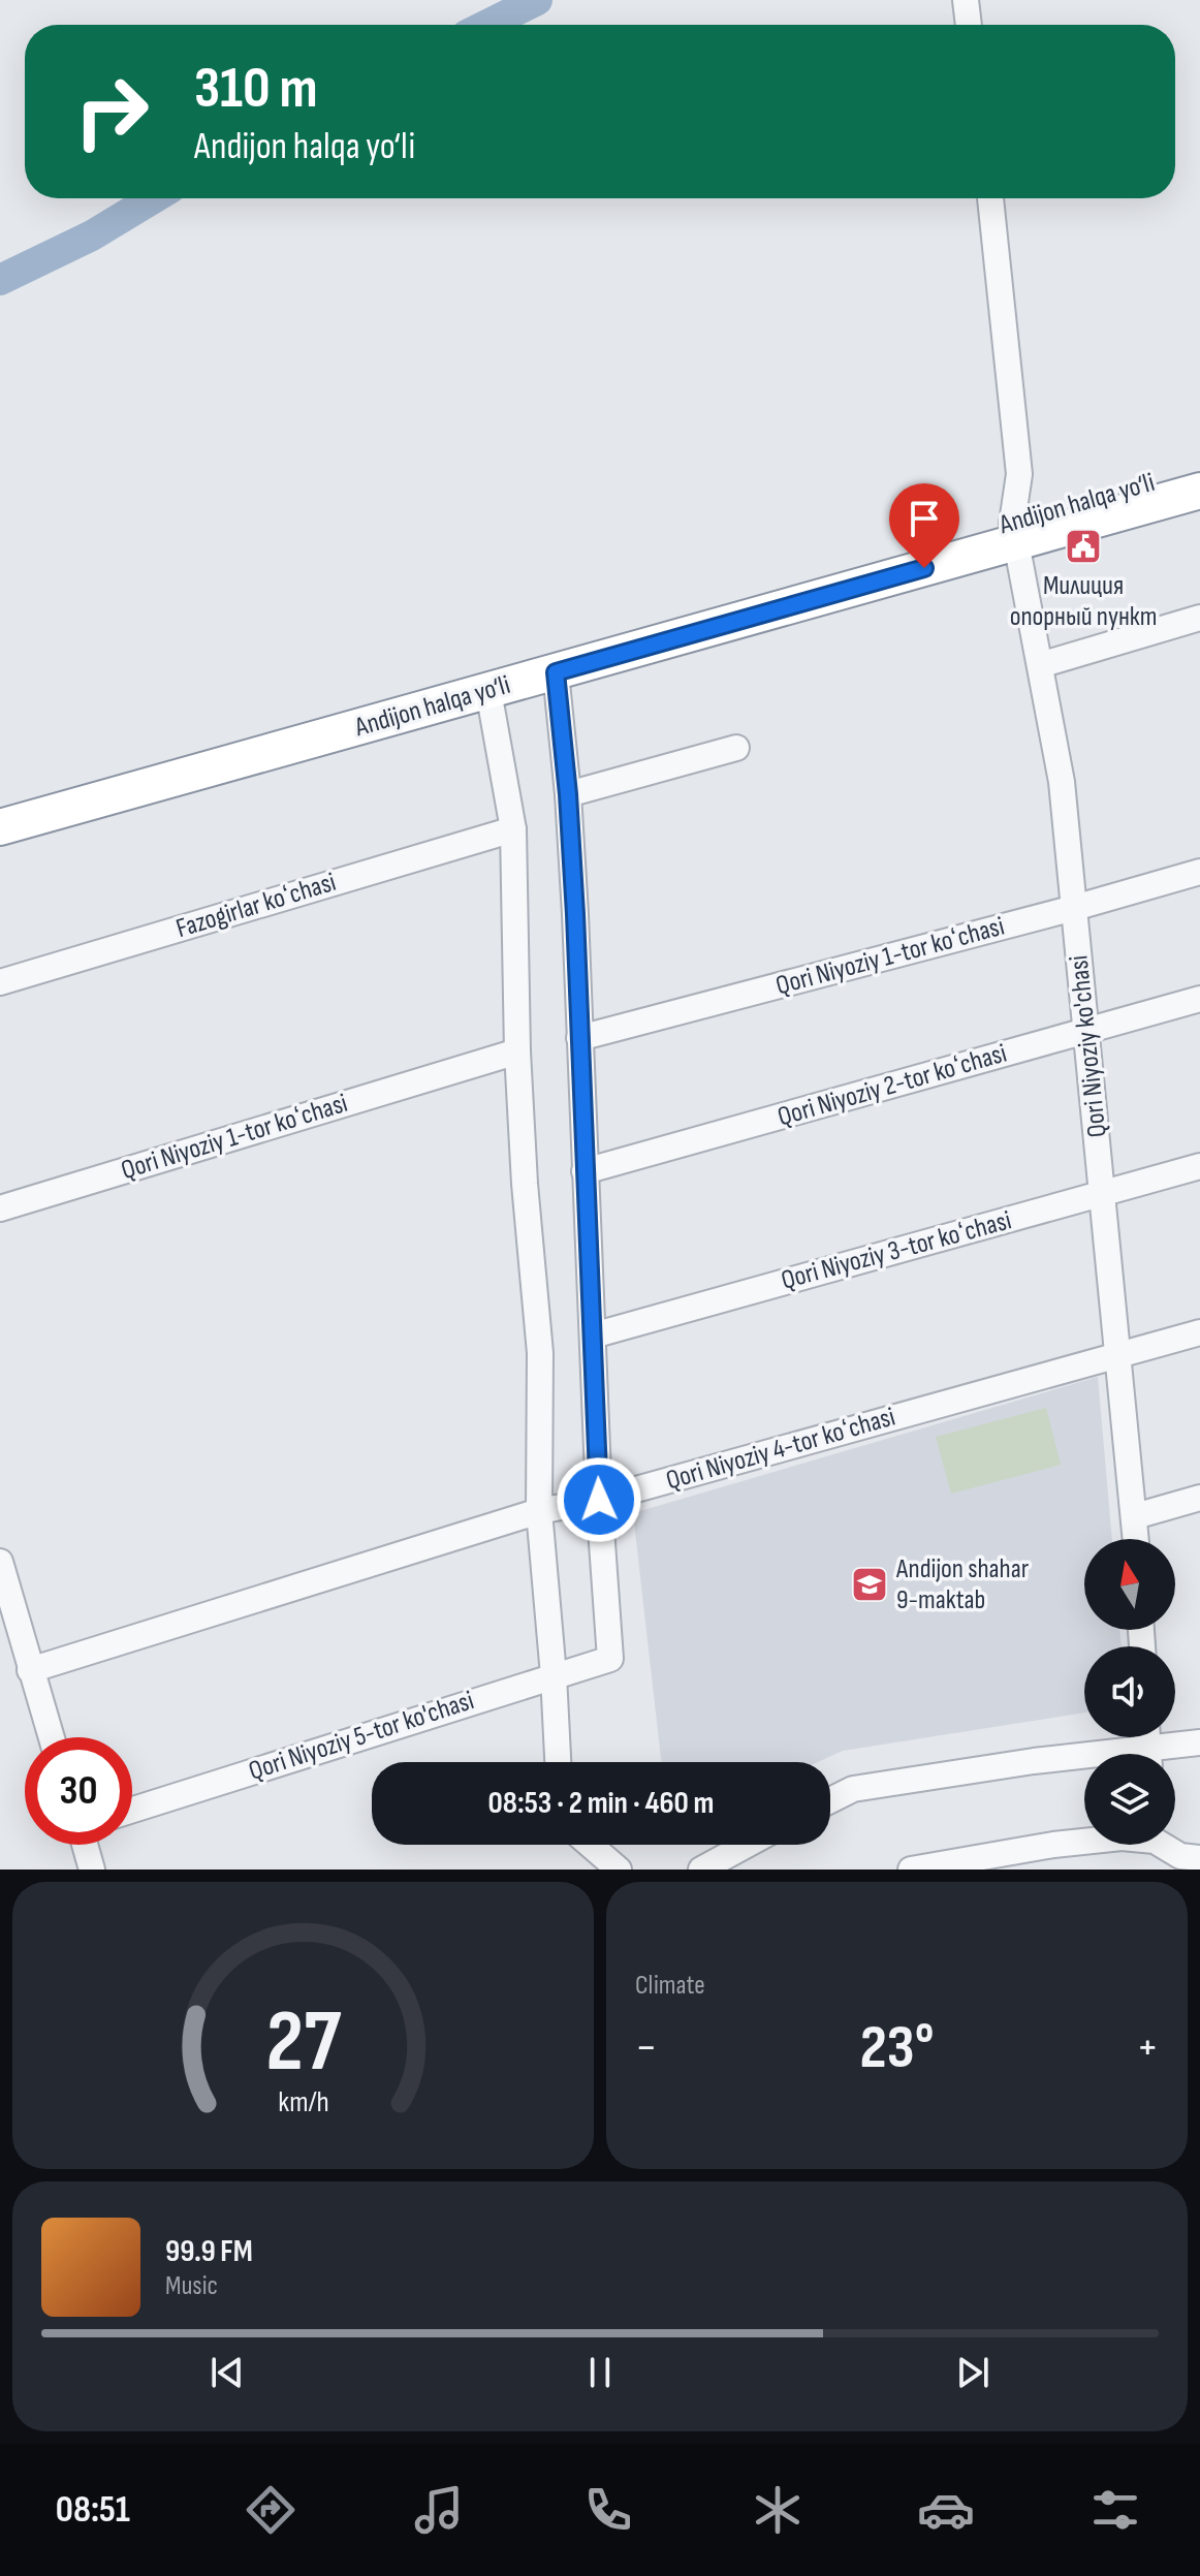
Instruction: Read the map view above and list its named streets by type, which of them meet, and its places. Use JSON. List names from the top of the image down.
{
  "streets": {
    "highway": ["Andijon halqa yo‘li"],
    "street": [
      "Fazogirlar koʻchasi",
      "Qori Niyoziy 1-tor koʻchasi",
      "Qori Niyoziy ko'chasi",
      "Qori Niyoziy 2-tor koʻchasi",
      "Qori Niyoziy 3-tor koʻchasi",
      "Qori Niyoziy 4-tor koʻchasi",
      "Qori Niyoziy 5-tor ko'chasi"
    ]
  },
  "crossings": [
    ["Andijon halqa yo‘li", "Qori Niyoziy ko'chasi"],
    ["Qori Niyoziy 1-tor koʻchasi", "Qori Niyoziy ko'chasi"],
    ["Qori Niyoziy ko'chasi", "Qori Niyoziy 2-tor koʻchasi"],
    ["Qori Niyoziy ko'chasi", "Qori Niyoziy 3-tor koʻchasi"],
    ["Qori Niyoziy ko'chasi", "Qori Niyoziy 4-tor koʻchasi"],
    ["Qori Niyoziy 4-tor koʻchasi", "Qori Niyoziy 5-tor ko'chasi"]
  ],
  "places": {
    "public building": ["Милиция опорный пункт"],
    "school or university": ["Andijon shahar 9-maktab"]
  },
  "north": "top",
  "page": {
    "turn": ["310 m", "Andijon halqa yo‘li"],
    "limit": "30",
    "trip": "08:53 · 2 min · 460 m",
    "tile": "Climate",
    "heat": ["−", "23°", "+"],
    "song": ["99.9 FM", "Music"],
    "tabs": "08:51",
    "gauge": ["27", "km/h"]
  }
}
